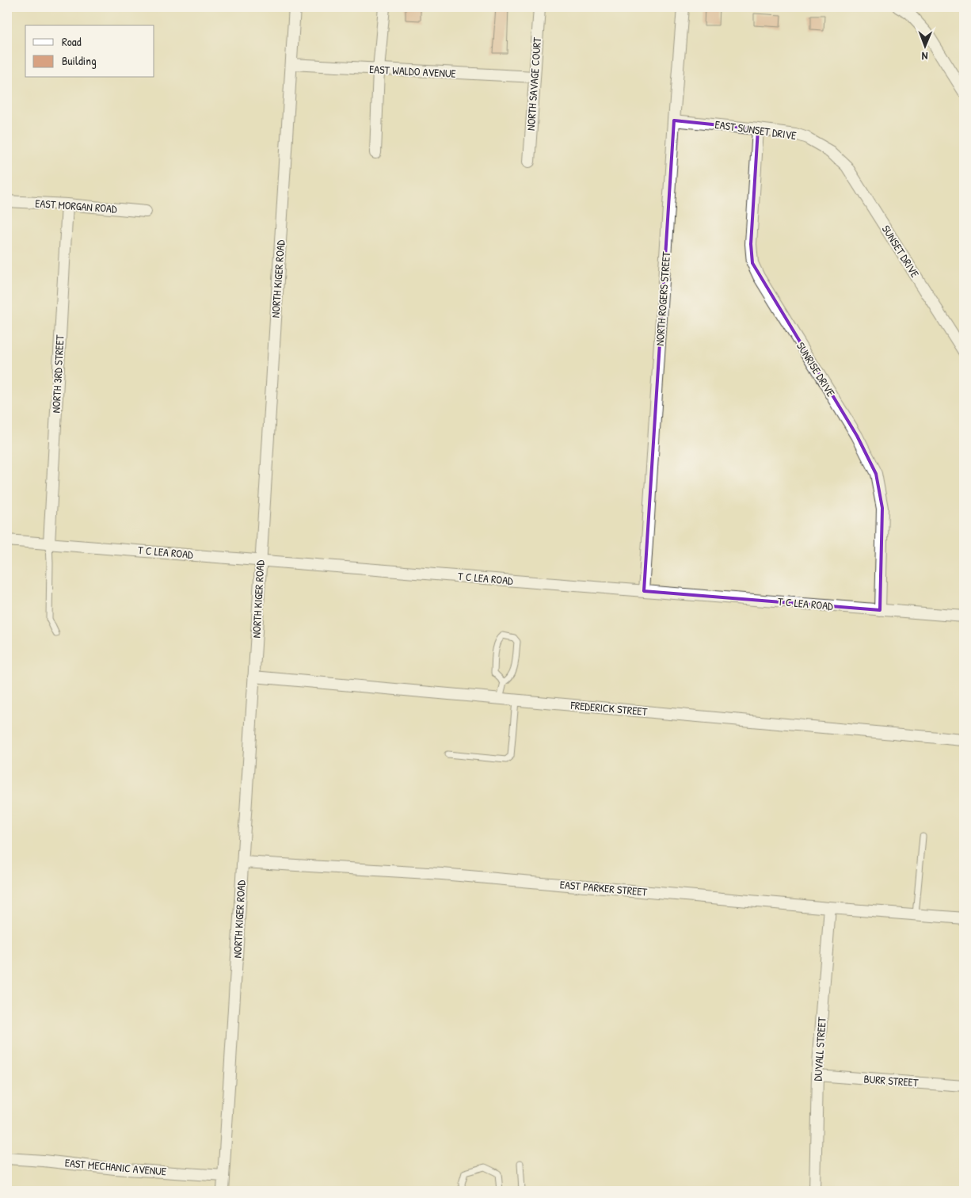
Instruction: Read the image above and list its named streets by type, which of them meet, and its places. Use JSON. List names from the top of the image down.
{
  "streets": {
    "street": [
      "EAST WALDO AVENUE",
      "NORTH SAVAGE COURT",
      "EAST SUNSET DRIVE",
      "EAST MORGAN ROAD",
      "SUNSET DRIVE",
      "NORTH KIGER ROAD",
      "NORTH ROGERS STREET",
      "SUNRISE DRIVE",
      "NORTH 3RD STREET",
      "T C LEA ROAD",
      "FREDERICK STREET",
      "EAST PARKER STREET",
      "DUVALL STREET",
      "BURR STREET",
      "EAST MECHANIC AVENUE"
    ]
  },
  "crossings": [
    ["EAST WALDO AVENUE", "NORTH SAVAGE COURT"],
    ["EAST WALDO AVENUE", "NORTH KIGER ROAD"],
    ["EAST SUNSET DRIVE", "SUNSET DRIVE"],
    ["EAST SUNSET DRIVE", "NORTH ROGERS STREET"],
    ["EAST SUNSET DRIVE", "SUNRISE DRIVE"],
    ["EAST MORGAN ROAD", "NORTH 3RD STREET"],
    ["NORTH KIGER ROAD", "T C LEA ROAD"],
    ["NORTH KIGER ROAD", "FREDERICK STREET"],
    ["NORTH KIGER ROAD", "EAST PARKER STREET"],
    ["NORTH KIGER ROAD", "EAST MECHANIC AVENUE"],
    ["NORTH ROGERS STREET", "T C LEA ROAD"],
    ["SUNRISE DRIVE", "T C LEA ROAD"],
    ["NORTH 3RD STREET", "T C LEA ROAD"],
    ["EAST PARKER STREET", "DUVALL STREET"],
    ["DUVALL STREET", "BURR STREET"]
  ],
  "legend": ["Road", "Building"],
  "north": "bottom"
}
